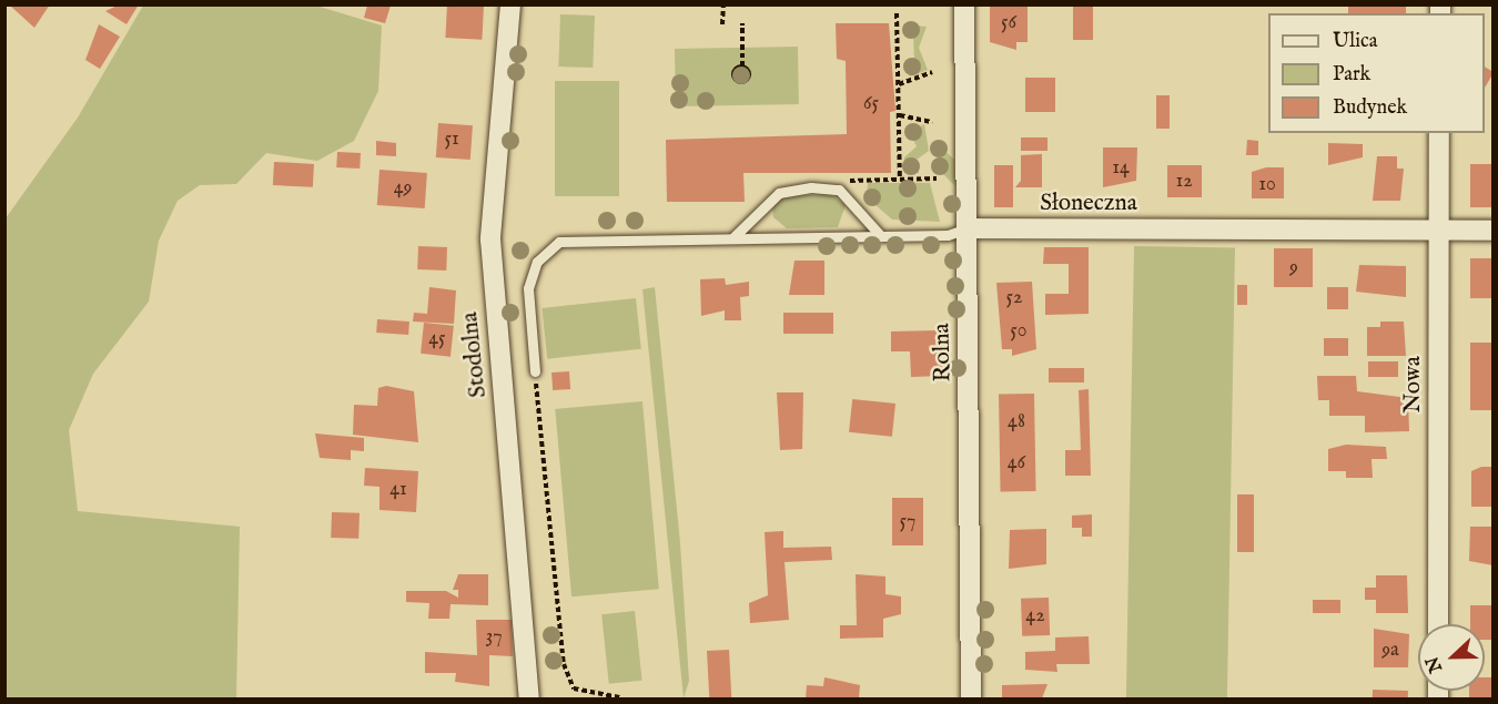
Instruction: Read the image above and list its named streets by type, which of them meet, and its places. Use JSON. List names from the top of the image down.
{
  "streets": {
    "street": [
      "Słoneczna",
      "Rolna",
      "Stodolna",
      "Nowa"
    ]
  },
  "crossings": [
    ["Słoneczna", "Rolna"],
    ["Słoneczna", "Nowa"]
  ],
  "house_numbers": [
    "56",
    "65",
    "51",
    "14",
    "12",
    "10",
    "49",
    "9",
    "52",
    "50",
    "45",
    "48",
    "46",
    "41",
    "57",
    "42",
    "37",
    "9a"
  ],
  "legend": ["Ulica", "Park", "Budynek"],
  "north": "left"
}
